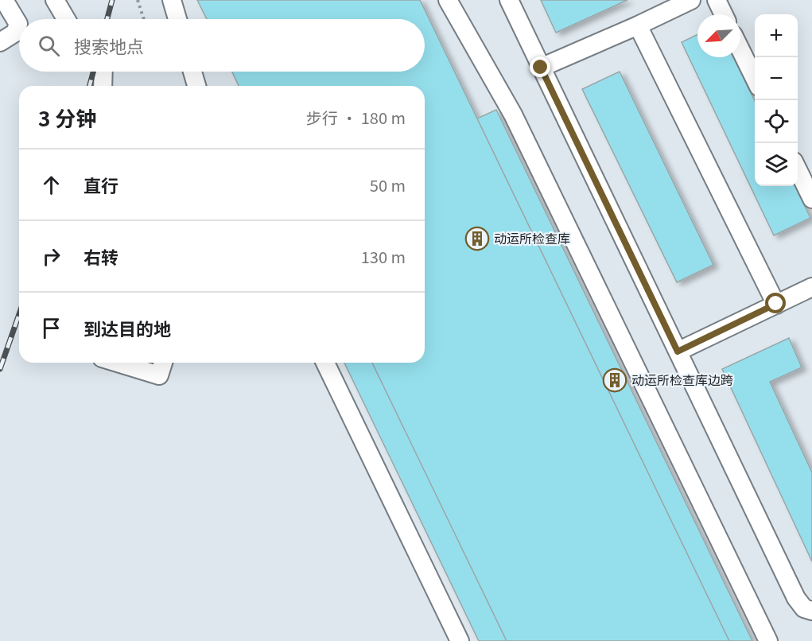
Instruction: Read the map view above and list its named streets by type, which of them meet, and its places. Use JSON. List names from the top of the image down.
{
  "places": {
    "building": ["动运所检查库", "动运所检查库边跨"]
  },
  "north": "bottom left",
  "page": {
    "map_buttons": ["+", "−"],
    "search": "搜索地点",
    "heading": ["3 分钟", "步行 · 180 m"],
    "list": [
      ["直行", "50 m"],
      ["右转", "130 m"],
      "到达目的地"
    ]
  }
}
